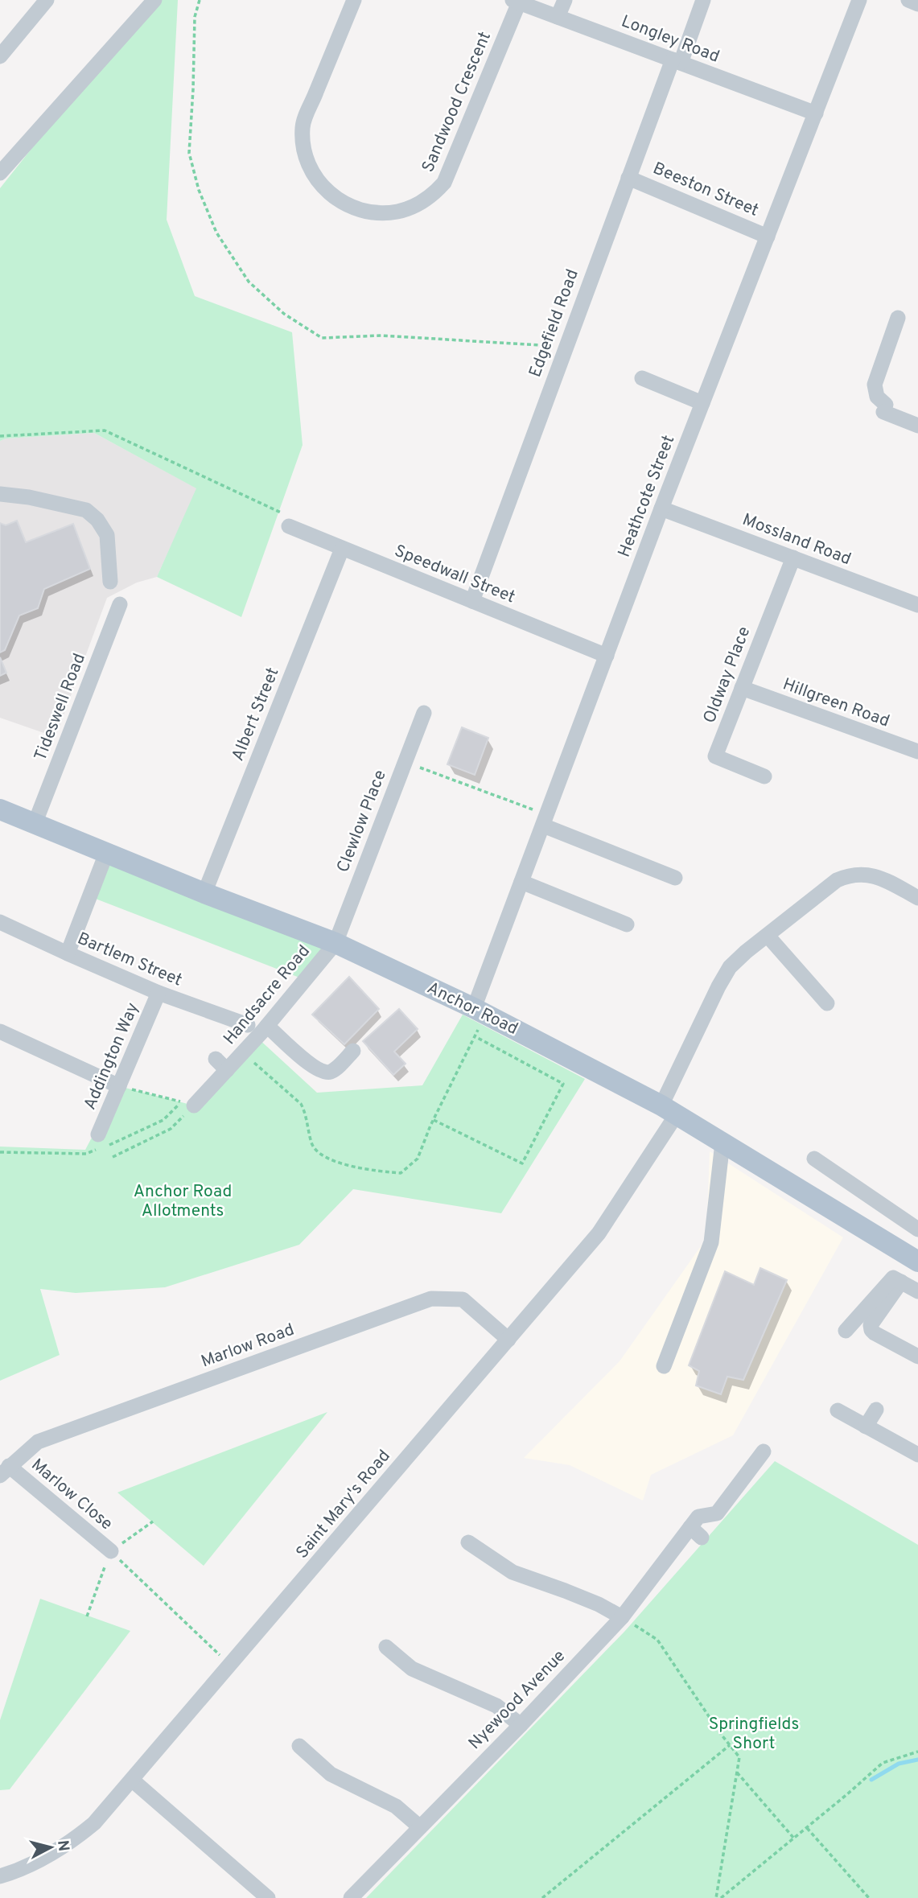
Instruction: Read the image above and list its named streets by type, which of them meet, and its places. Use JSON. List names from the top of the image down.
{
  "streets": {
    "main road": ["Anchor Road"],
    "street": [
      "Longley Road",
      "Sandwood Crescent",
      "Beeston Street",
      "Edgefield Road",
      "Heathcote Street",
      "Mossland Road",
      "Speedwall Street",
      "Oldway Place",
      "Hillgreen Road",
      "Tideswell Road",
      "Albert Street",
      "Clewlow Place",
      "Bartlem Street",
      "Handsacre Road",
      "Addington Way",
      "Marlow Road",
      "Marlow Close",
      "Saint Mary's Road",
      "Nyewood Avenue"
    ]
  },
  "crossings": [
    ["Longley Road", "Sandwood Crescent"],
    ["Longley Road", "Edgefield Road"],
    ["Longley Road", "Heathcote Street"],
    ["Beeston Street", "Edgefield Road"],
    ["Beeston Street", "Heathcote Street"],
    ["Edgefield Road", "Speedwall Street"],
    ["Heathcote Street", "Mossland Road"],
    ["Heathcote Street", "Speedwall Street"],
    ["Heathcote Street", "Anchor Road"],
    ["Mossland Road", "Oldway Place"],
    ["Speedwall Street", "Albert Street"],
    ["Oldway Place", "Hillgreen Road"],
    ["Tideswell Road", "Anchor Road"],
    ["Albert Street", "Anchor Road"],
    ["Clewlow Place", "Handsacre Road"],
    ["Clewlow Place", "Anchor Road"],
    ["Bartlem Street", "Addington Way"],
    ["Handsacre Road", "Anchor Road"],
    ["Anchor Road", "Saint Mary's Road"],
    ["Marlow Road", "Marlow Close"],
    ["Marlow Road", "Saint Mary's Road"]
  ],
  "parks": ["Anchor Road Allotments", "Springfields Short"],
  "north": "right"
}
